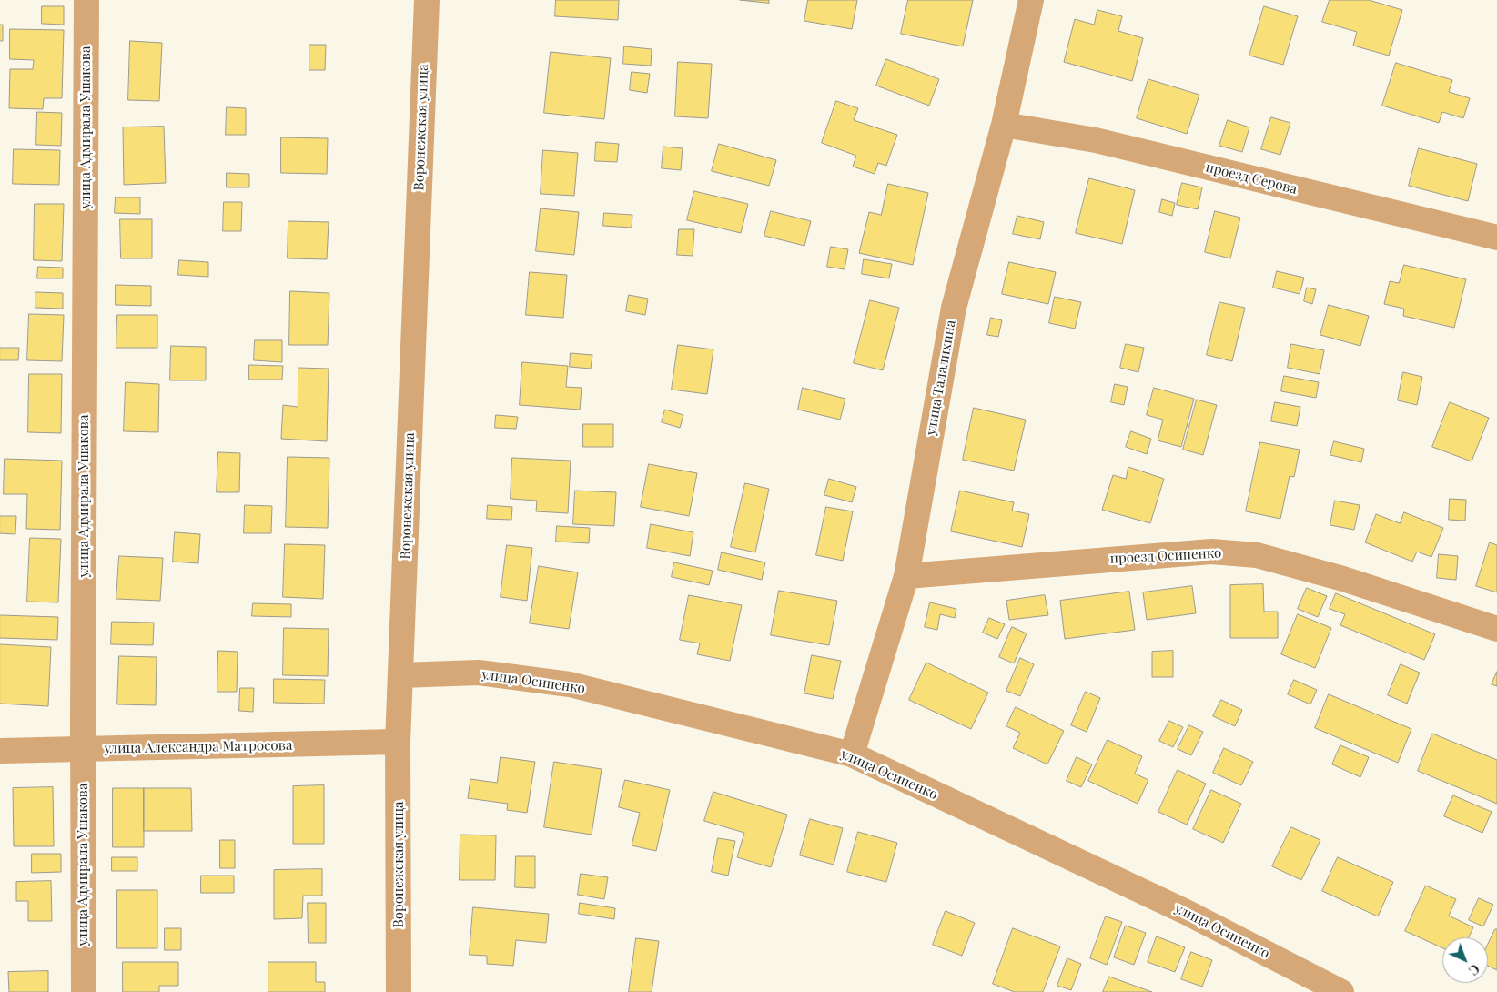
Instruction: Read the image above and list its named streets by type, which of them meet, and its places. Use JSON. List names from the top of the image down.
{
  "streets": {
    "street": [
      "улица Адмирала Ушакова",
      "Воронежская улица",
      "проезд Серова",
      "улица Талалихина",
      "проезд Осипенко",
      "улица Осипенко",
      "улица Александра Матросова"
    ]
  },
  "crossings": [
    ["улица Адмирала Ушакова", "улица Александра Матросова"],
    ["Воронежская улица", "улица Осипенко"],
    ["Воронежская улица", "улица Александра Матросова"],
    ["проезд Серова", "улица Талалихина"],
    ["улица Талалихина", "проезд Осипенко"],
    ["улица Талалихина", "улица Осипенко"]
  ],
  "north": "bottom right"
}
